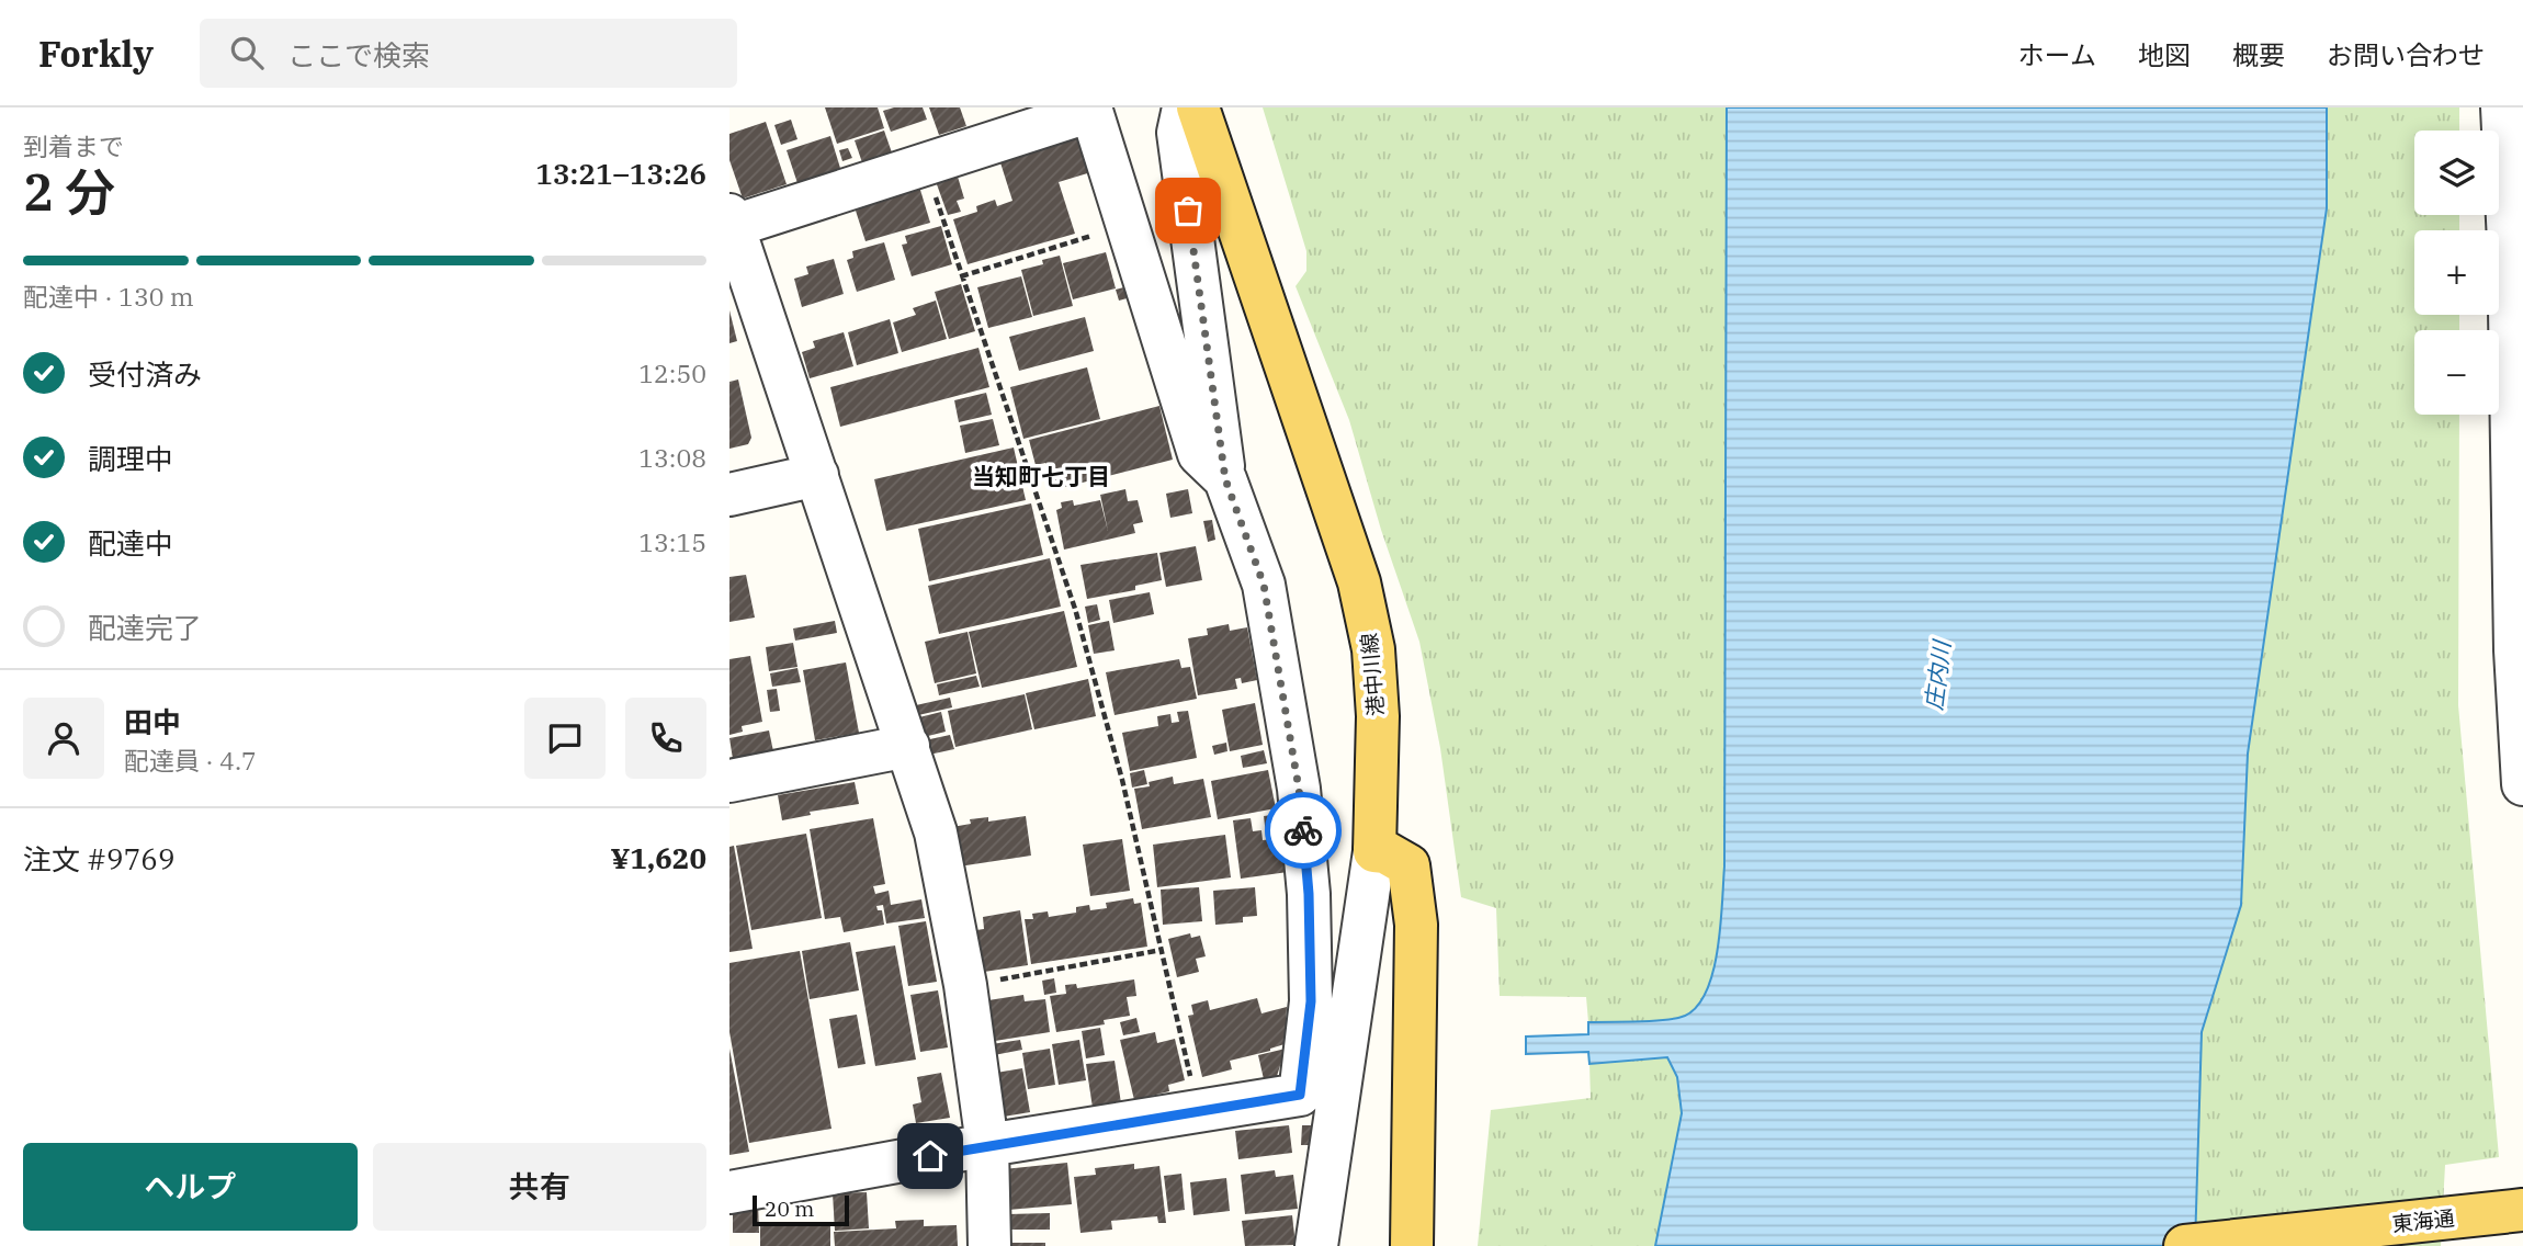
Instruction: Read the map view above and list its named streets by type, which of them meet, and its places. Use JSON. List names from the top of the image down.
{
  "streets": {
    "main road": ["港中川線", "東海通"]
  },
  "districts": ["当知町七丁目"],
  "water": ["庄内川"],
  "scale_bar": "20 m",
  "page": {
    "header": "Forkly",
    "search": "ここで検索",
    "nav": [
      "ホーム",
      "地図",
      "概要",
      "お問い合わせ"
    ],
    "heading": ["2 分", "到着まで", "13:21–13:26"],
    "panel": [
      "田中",
      "配達員 · 4.7",
      "注文 #9769",
      "¥1,620"
    ],
    "map_buttons": ["+", "−"],
    "bar": "配達中 · 130 m",
    "list": [
      ["受付済み", "12:50"],
      ["調理中", "13:08"],
      ["配達中", "13:15"],
      "配達完了"
    ],
    "buttons": ["ヘルプ", "共有"],
    "scale": "20 m"
  }
}
